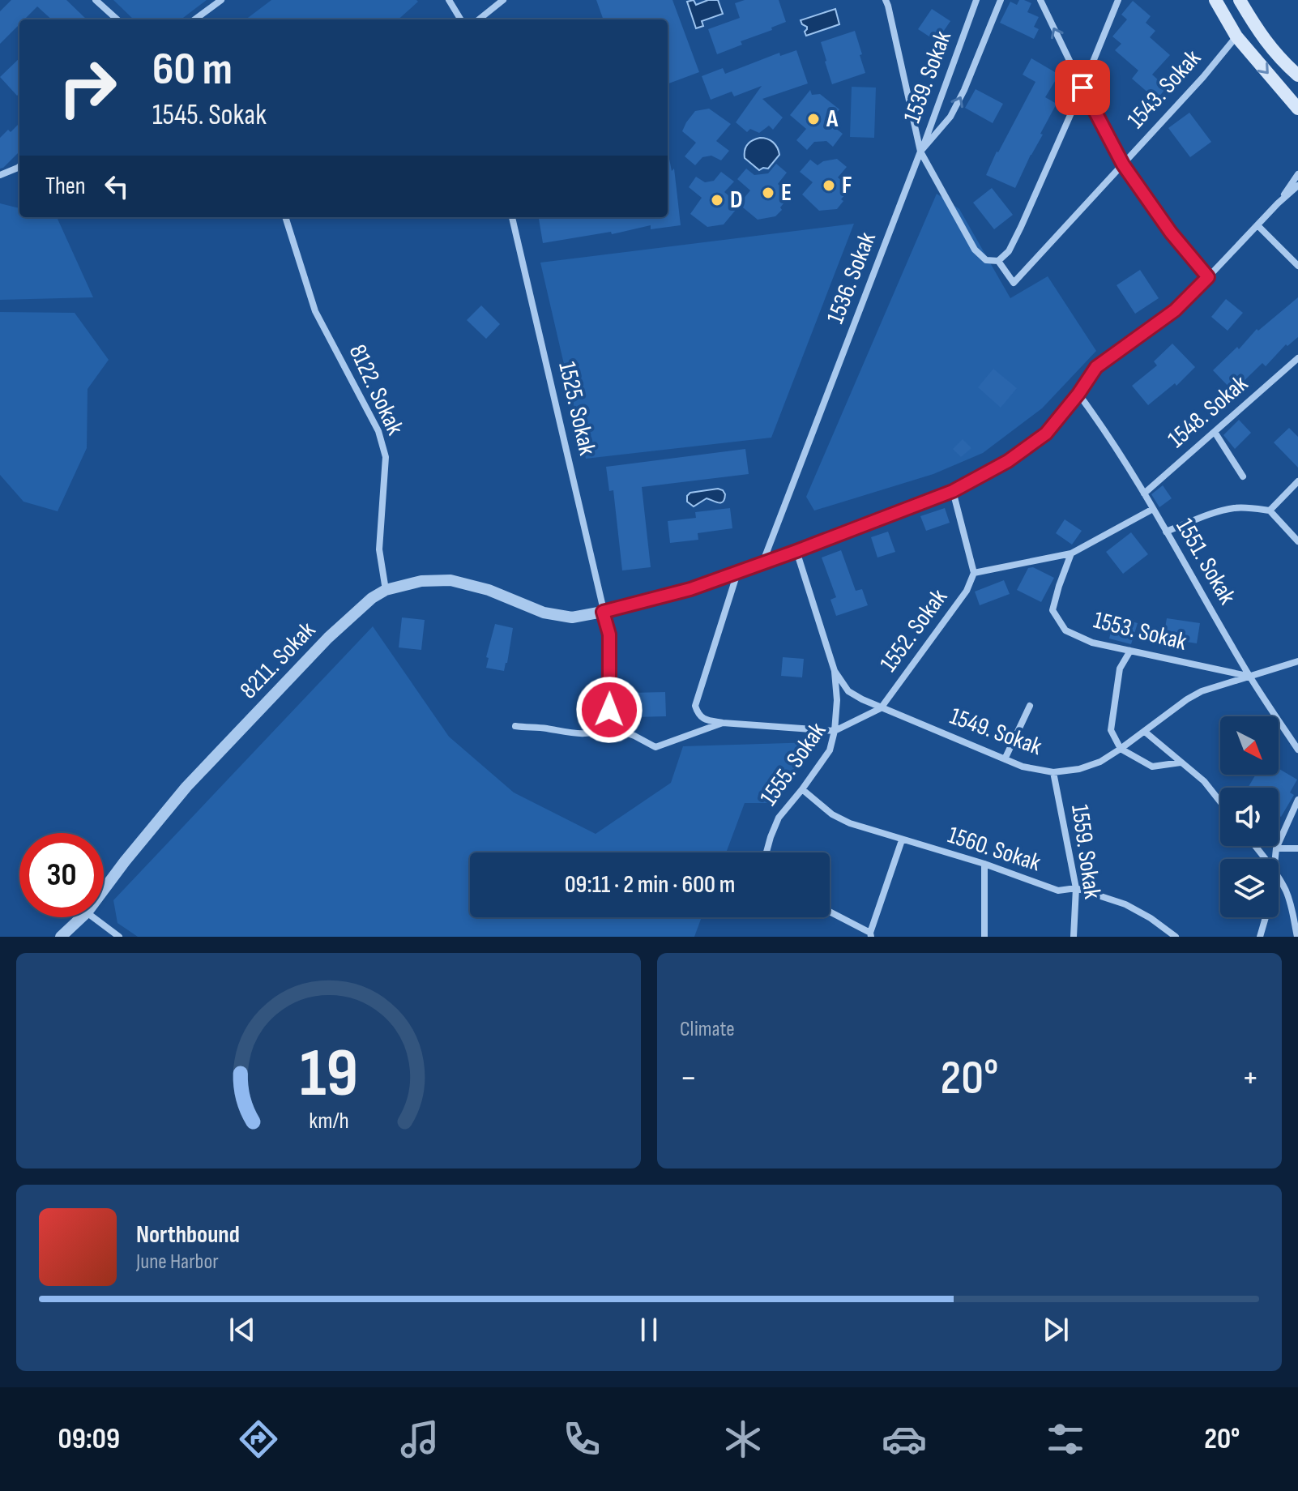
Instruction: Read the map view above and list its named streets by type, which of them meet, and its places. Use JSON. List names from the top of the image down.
{
  "streets": {
    "street": [
      "1539. Sokak",
      "1543. Sokak",
      "1536. Sokak",
      "8122. Sokak",
      "1525. Sokak",
      "1548. Sokak",
      "1551. Sokak",
      "1552. Sokak",
      "1553. Sokak",
      "8211. Sokak",
      "1549. Sokak",
      "1555. Sokak",
      "1560. Sokak",
      "1559. Sokak"
    ]
  },
  "crossings": [
    ["1539. Sokak", "1536. Sokak"],
    ["8122. Sokak", "8211. Sokak"],
    ["1525. Sokak", "8211. Sokak"],
    ["1548. Sokak", "1551. Sokak"],
    ["1551. Sokak", "1552. Sokak"],
    ["1551. Sokak", "1553. Sokak"],
    ["1551. Sokak", "1549. Sokak"],
    ["1552. Sokak", "1553. Sokak"],
    ["1552. Sokak", "1549. Sokak"],
    ["1552. Sokak", "1555. Sokak"],
    ["1553. Sokak", "1549. Sokak"],
    ["1549. Sokak", "1555. Sokak"],
    ["1549. Sokak", "1559. Sokak"],
    ["1555. Sokak", "1560. Sokak"],
    ["1560. Sokak", "1559. Sokak"]
  ],
  "places": [
    "A",
    "F",
    "E",
    "D"
  ],
  "north": "bottom right",
  "page": {
    "turn": ["60 m", "1545. Sokak"],
    "then": "Then",
    "limit": "30",
    "trip": "09:11 · 2 min · 600 m",
    "tile": "Climate",
    "heat": ["−", "20°", "+"],
    "song": ["Northbound", "June Harbor"],
    "tabs": ["09:09", "20°"],
    "gauge": ["19", "km/h"]
  }
}
